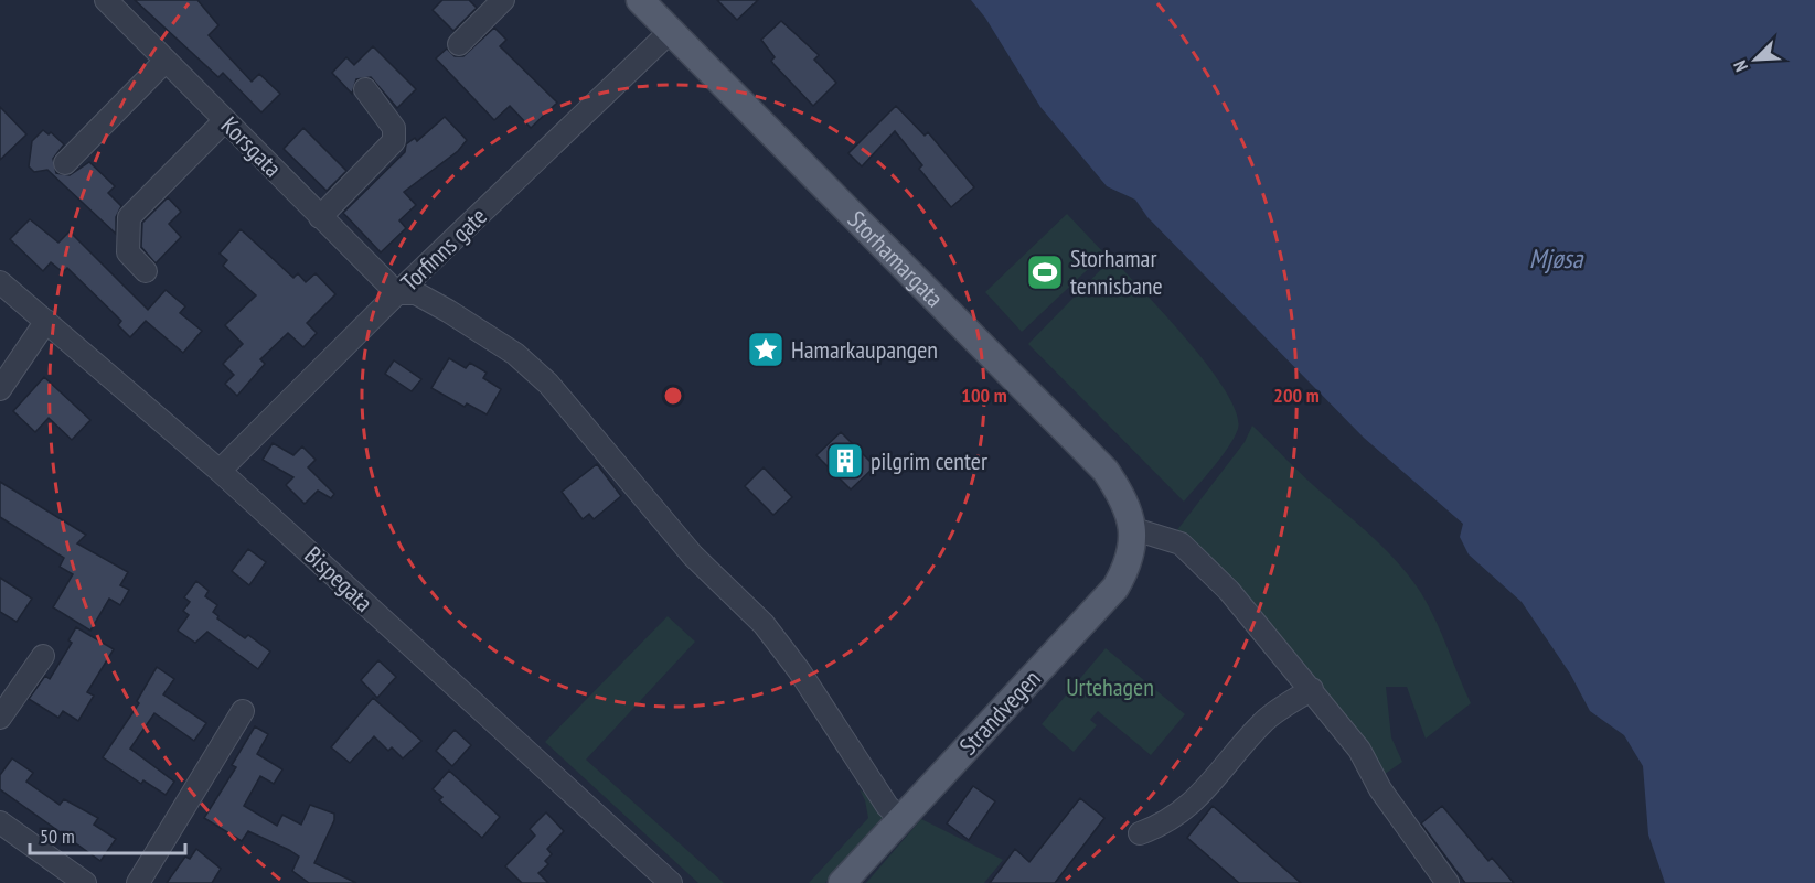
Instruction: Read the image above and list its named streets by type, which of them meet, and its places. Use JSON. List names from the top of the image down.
{
  "streets": {
    "main road": ["Storhamargata", "Strandvegen"],
    "street": ["Korsgata", "Torfinns gate", "Bispegata"]
  },
  "crossings": [
    ["Korsgata", "Torfinns gate"],
    ["Torfinns gate", "Storhamargata"],
    ["Torfinns gate", "Bispegata"],
    ["Storhamargata", "Strandvegen"]
  ],
  "water": ["Mjøsa"],
  "parks": ["Urtehagen"],
  "places": {
    "sports": ["Storhamar tennisbane"],
    "place": ["Hamarkaupangen"],
    "building": ["pilgrim center"]
  },
  "scale_bar": "50 m",
  "north": "bottom left",
  "rings": ["100 m", "200 m"]
}
